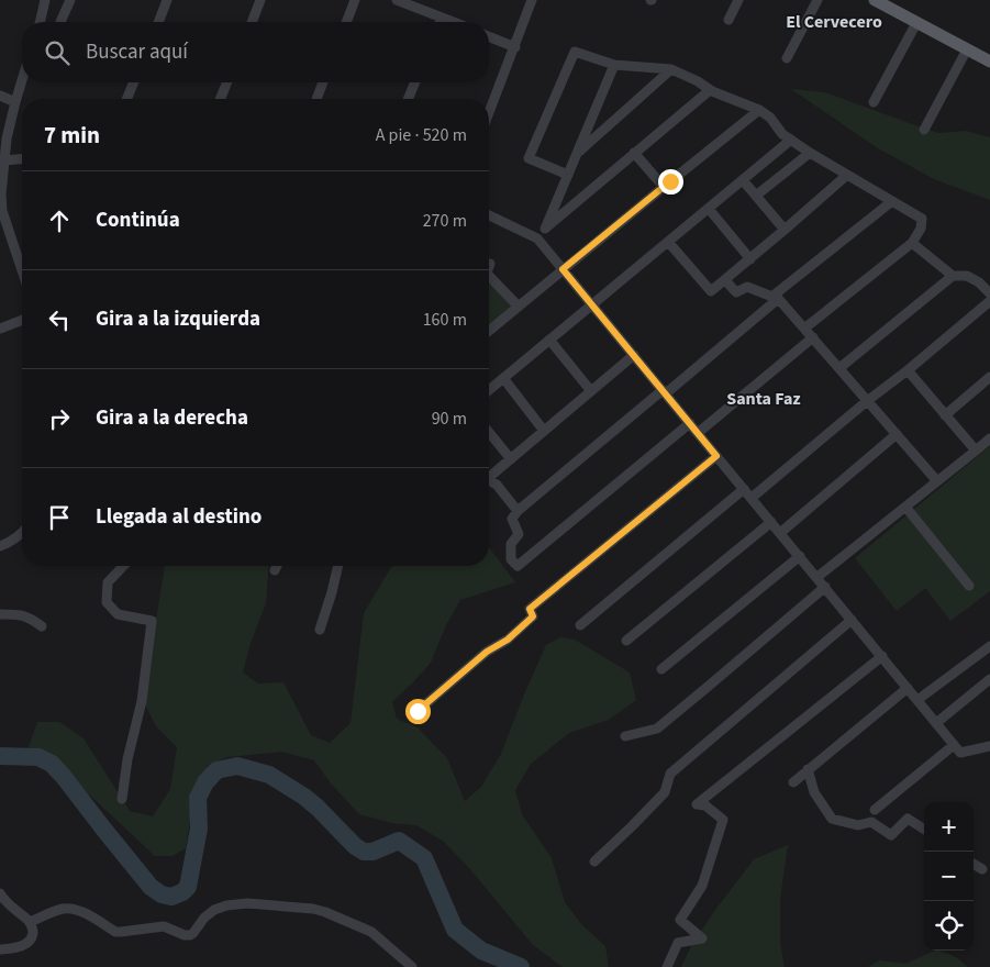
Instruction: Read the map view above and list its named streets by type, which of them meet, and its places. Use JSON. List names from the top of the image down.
{
  "districts": ["El Cervecero", "Santa Faz"],
  "page": {
    "search": "Buscar aquí",
    "heading": ["7 min", "A pie · 520 m"],
    "list": [
      ["Continúa", "270 m"],
      ["Gira a la izquierda", "160 m"],
      ["Gira a la derecha", "90 m"],
      "Llegada al destino"
    ],
    "map_buttons": ["+", "−"]
  }
}
